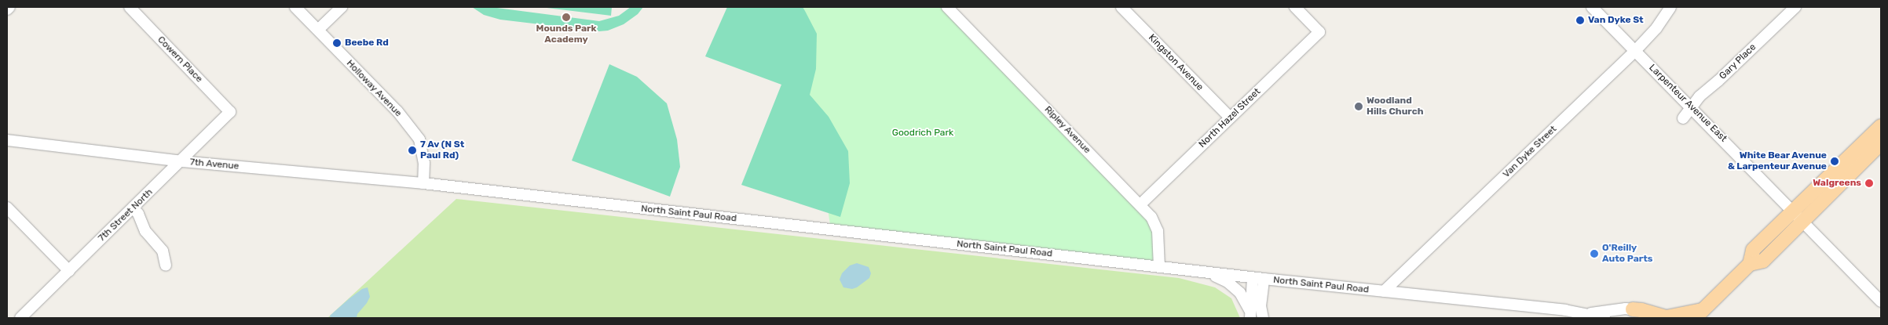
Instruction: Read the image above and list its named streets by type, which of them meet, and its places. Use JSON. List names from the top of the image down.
{
  "streets": {
    "street": [
      "Cowern Place",
      "Gary Place",
      "Kingston Avenue",
      "Holloway Avenue",
      "Larpenteur Avenue East",
      "North Hazel Street",
      "Ripley Avenue",
      "Van Dyke Street",
      "7th Avenue",
      "North Saint Paul Road",
      "7th Street North"
    ]
  },
  "crossings": [
    ["Cowern Place", "7th Street North"],
    ["Gary Place", "Larpenteur Avenue East"],
    ["Kingston Avenue", "North Hazel Street"],
    ["Holloway Avenue", "7th Avenue"],
    ["Holloway Avenue", "North Saint Paul Road"],
    ["Larpenteur Avenue East", "Van Dyke Street"],
    ["North Hazel Street", "Ripley Avenue"],
    ["Ripley Avenue", "North Saint Paul Road"],
    ["Van Dyke Street", "North Saint Paul Road"],
    ["7th Avenue", "North Saint Paul Road"],
    ["7th Avenue", "7th Street North"]
  ],
  "parks": ["Goodrich Park"],
  "places": [
    "Mounds Park Academy",
    "Van Dyke St",
    "Beebe Rd",
    "Woodland Hills Church",
    "7 Av (N St Paul Rd)",
    "White Bear Avenue & Larpenteur Avenue",
    "Walgreens",
    "O'Reilly Auto Parts"
  ]
}
